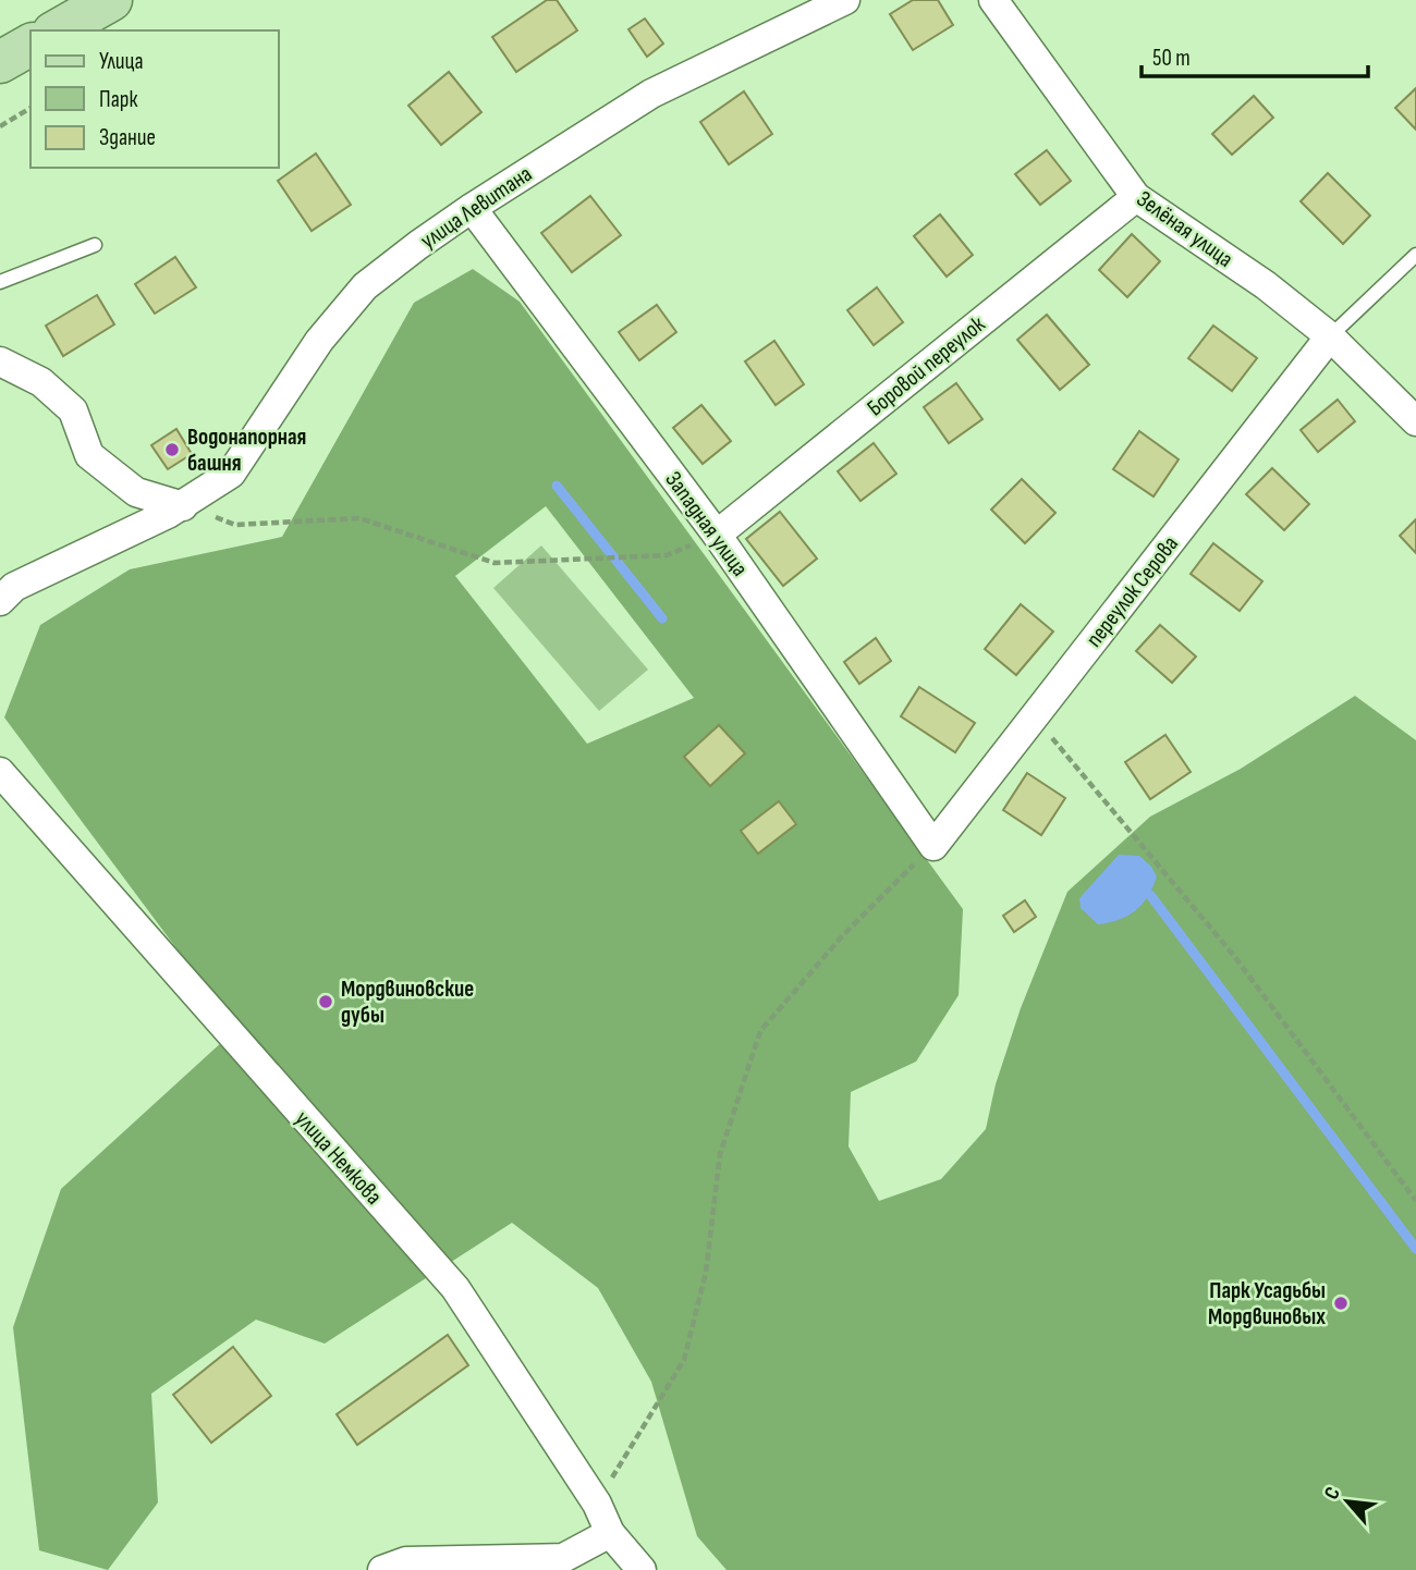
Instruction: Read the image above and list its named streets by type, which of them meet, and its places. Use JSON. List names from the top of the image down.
{
  "streets": {
    "street": [
      "улица Левитана",
      "Зелёная улица",
      "Боровой переулок",
      "Западная улица",
      "переулок Серова",
      "улица Немкова"
    ]
  },
  "crossings": [
    ["улица Левитана", "Западная улица"],
    ["Зелёная улица", "Боровой переулок"],
    ["Зелёная улица", "переулок Серова"],
    ["Боровой переулок", "Западная улица"],
    ["Западная улица", "переулок Серова"]
  ],
  "places": ["Водонапорная башня", "Мордвиновские дубы", "Парк Усадьбы Мордвиновых"],
  "legend": ["Улица", "Парк", "Здание"],
  "scale_bar": "50 m",
  "north": "top left"
}
